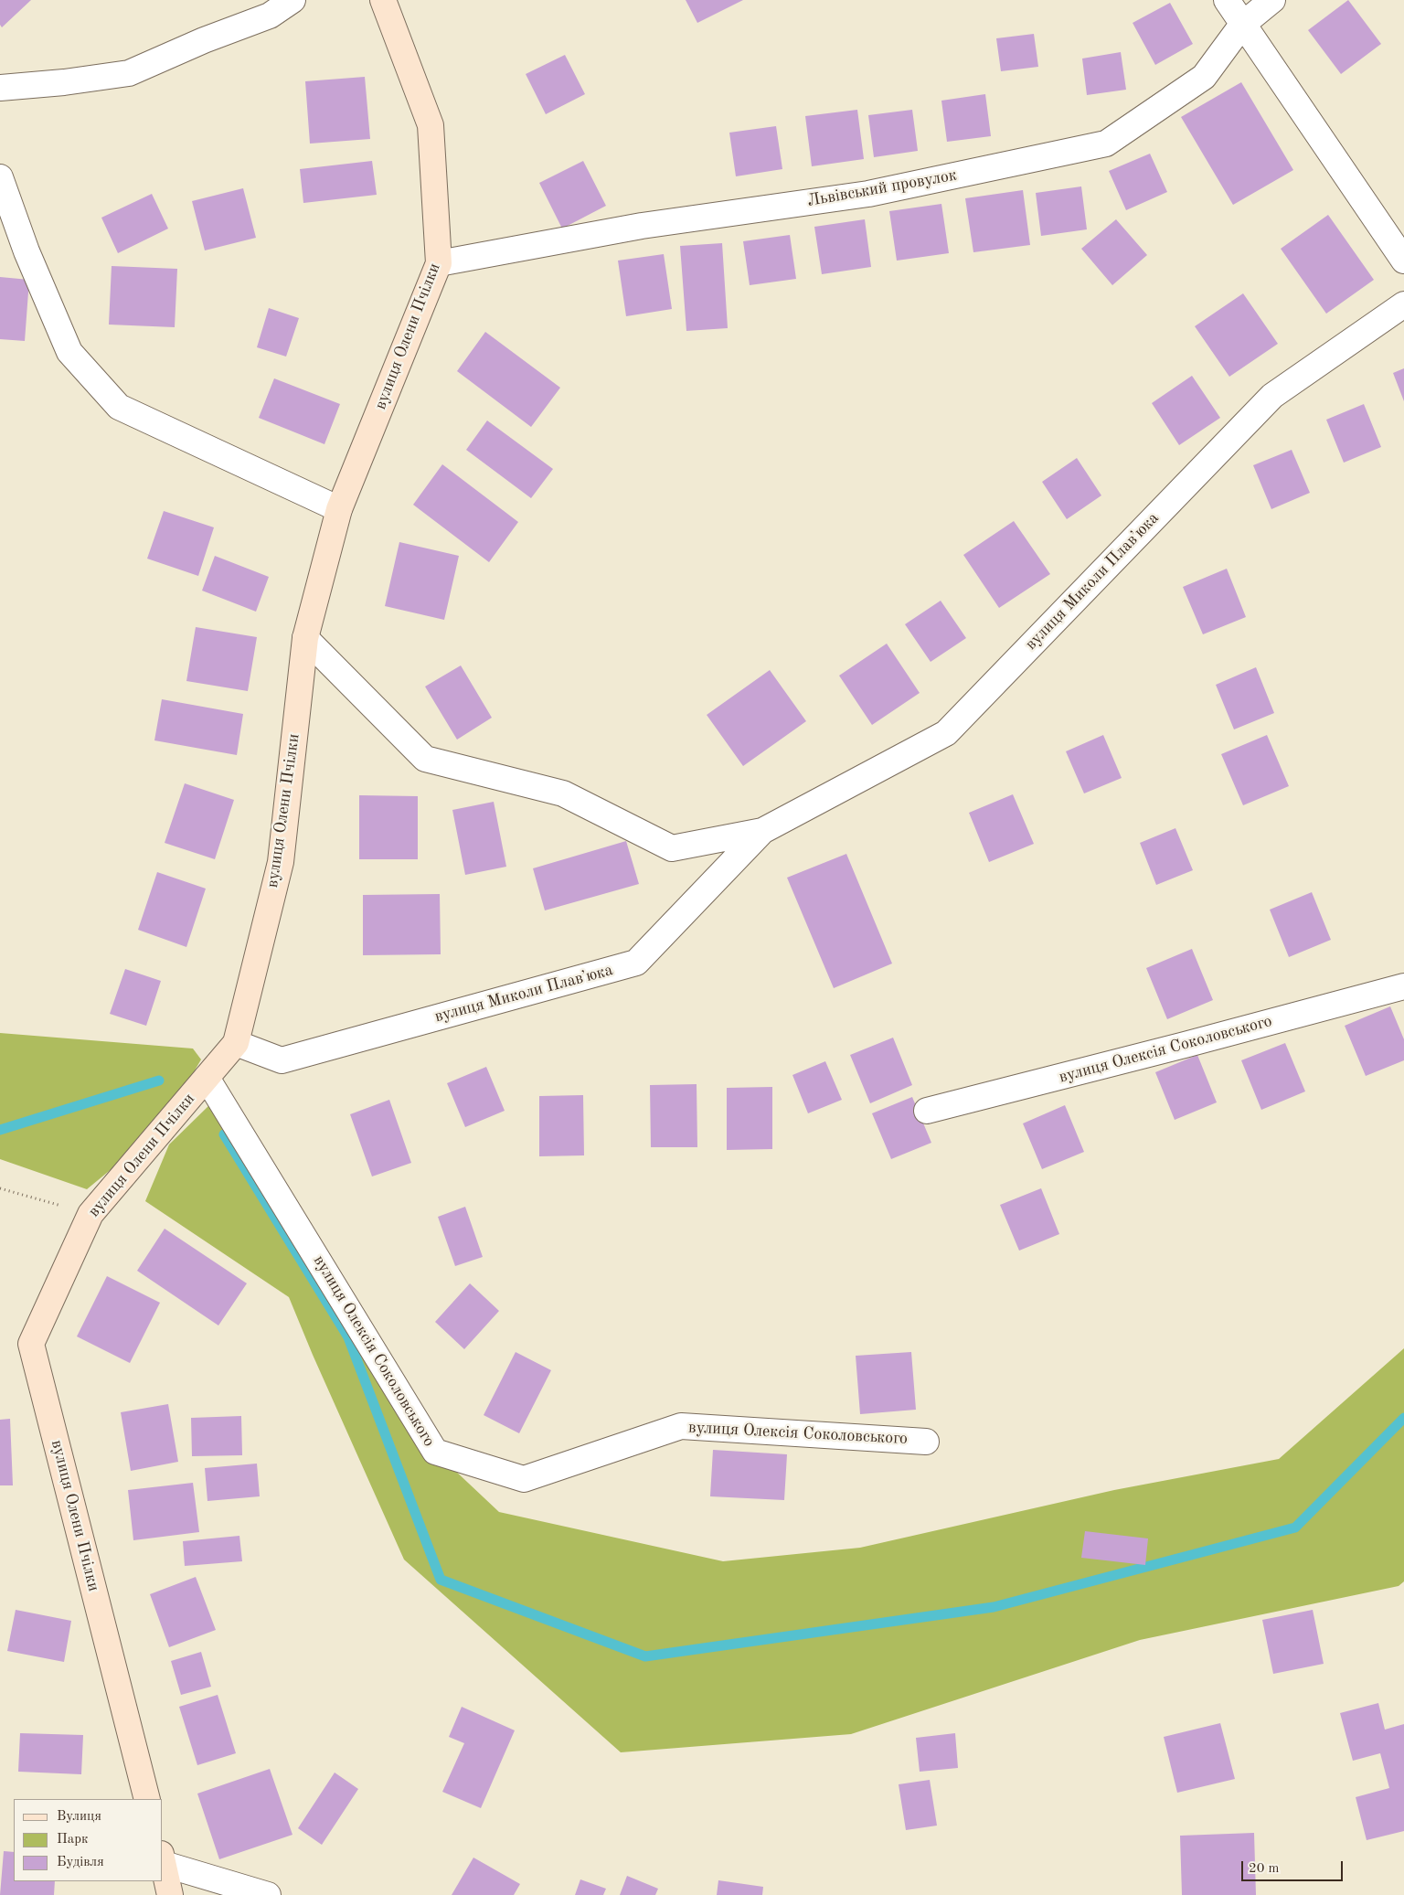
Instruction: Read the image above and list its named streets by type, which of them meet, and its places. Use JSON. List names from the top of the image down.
{
  "streets": {
    "street": [
      "Львівський провулок",
      "вулиця Олени Пчілки",
      "вулиця Миколи Плавʼюка",
      "вулиця Олексія Соколовського"
    ]
  },
  "crossings": [
    ["Львівський провулок", "вулиця Олени Пчілки"],
    ["вулиця Олени Пчілки", "вулиця Миколи Плавʼюка"],
    ["вулиця Олени Пчілки", "вулиця Олексія Соколовського"]
  ],
  "legend": ["Вулиця", "Парк", "Будівля"],
  "scale_bar": "20 m"
}
